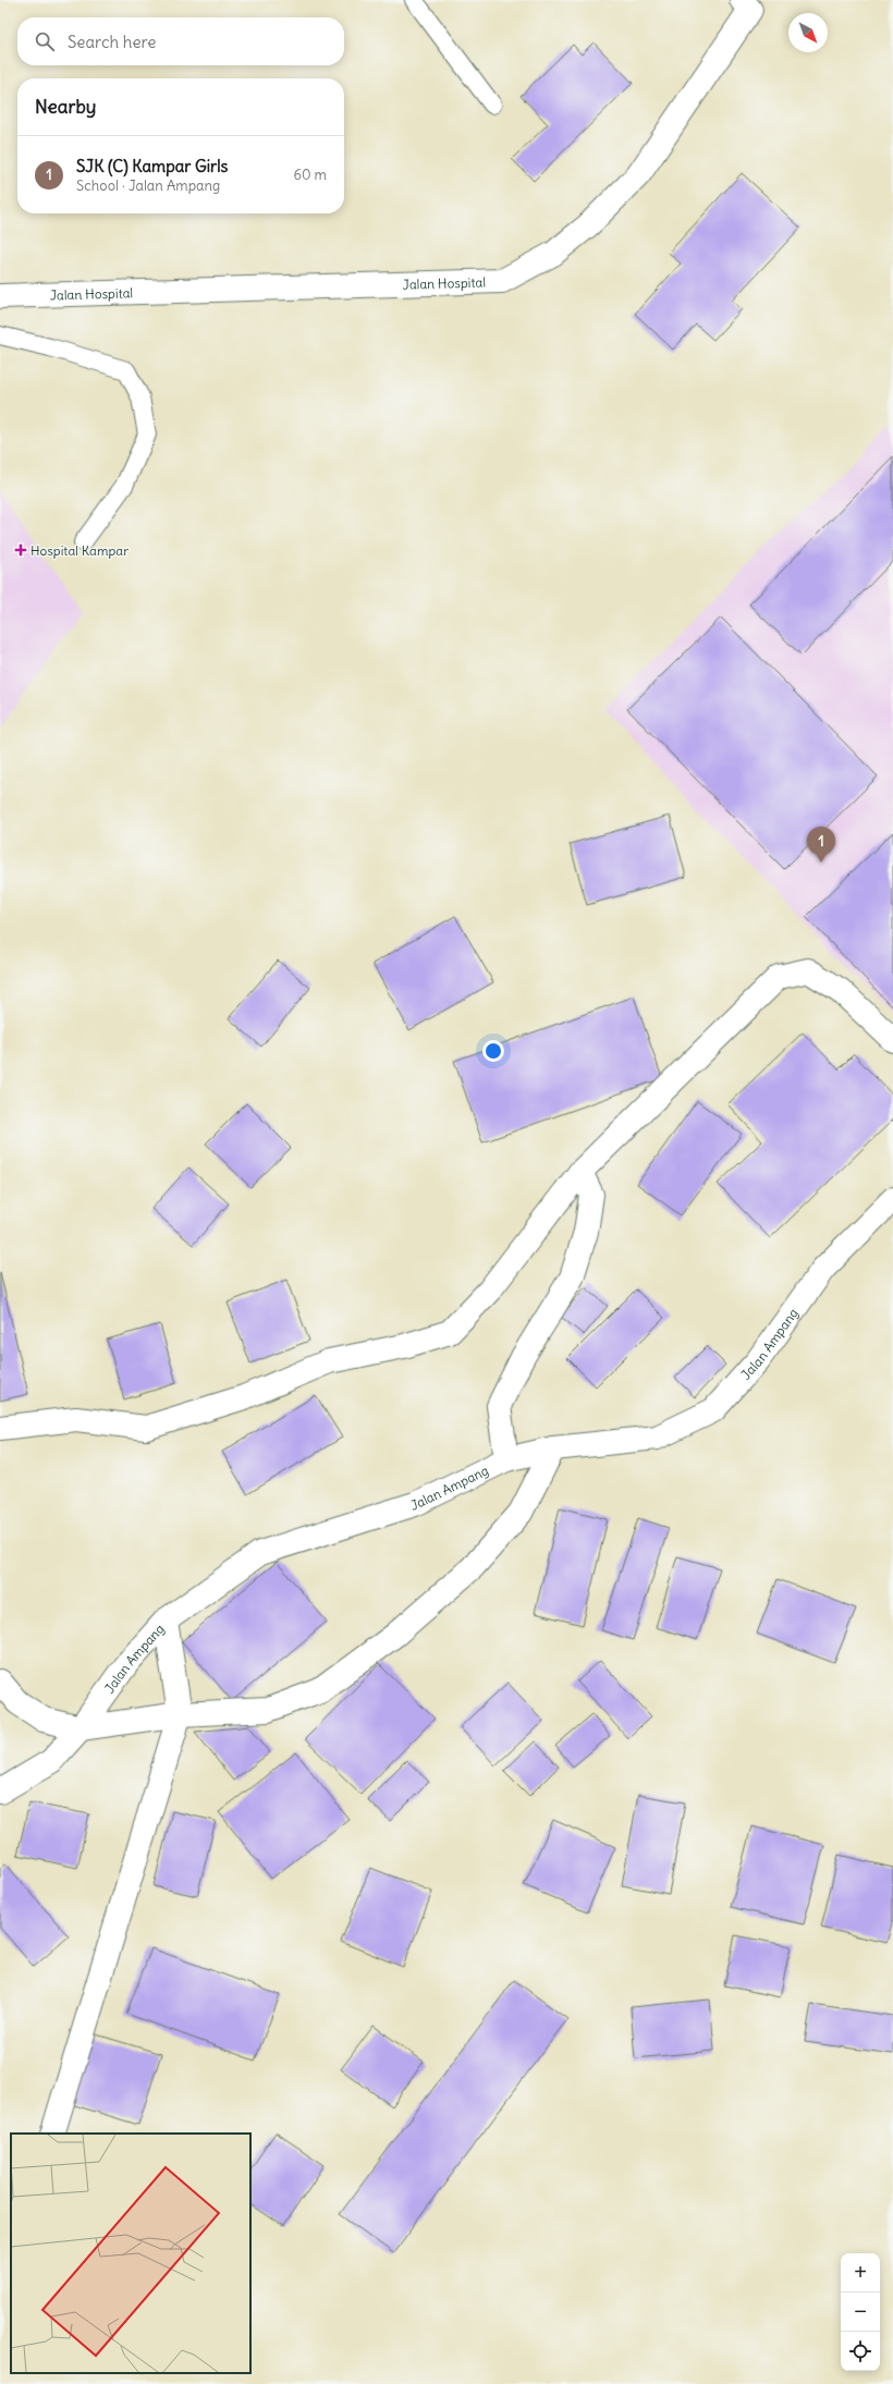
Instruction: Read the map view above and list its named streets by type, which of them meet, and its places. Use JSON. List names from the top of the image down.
{
  "streets": {
    "street": ["Jalan Hospital", "Jalan Ampang"]
  },
  "places": {
    "health": ["Hospital Kampar"]
  },
  "north": "bottom right",
  "page": {
    "search": "Search here",
    "heading": "Nearby",
    "list": [
      {
        "mark": "1",
        "name": "SJK (C) Kampar Girls",
        "note": "School · Jalan Ampang",
        "value": "60 m"
      }
    ],
    "pins": "1",
    "map_buttons": ["+", "−"]
  }
}
